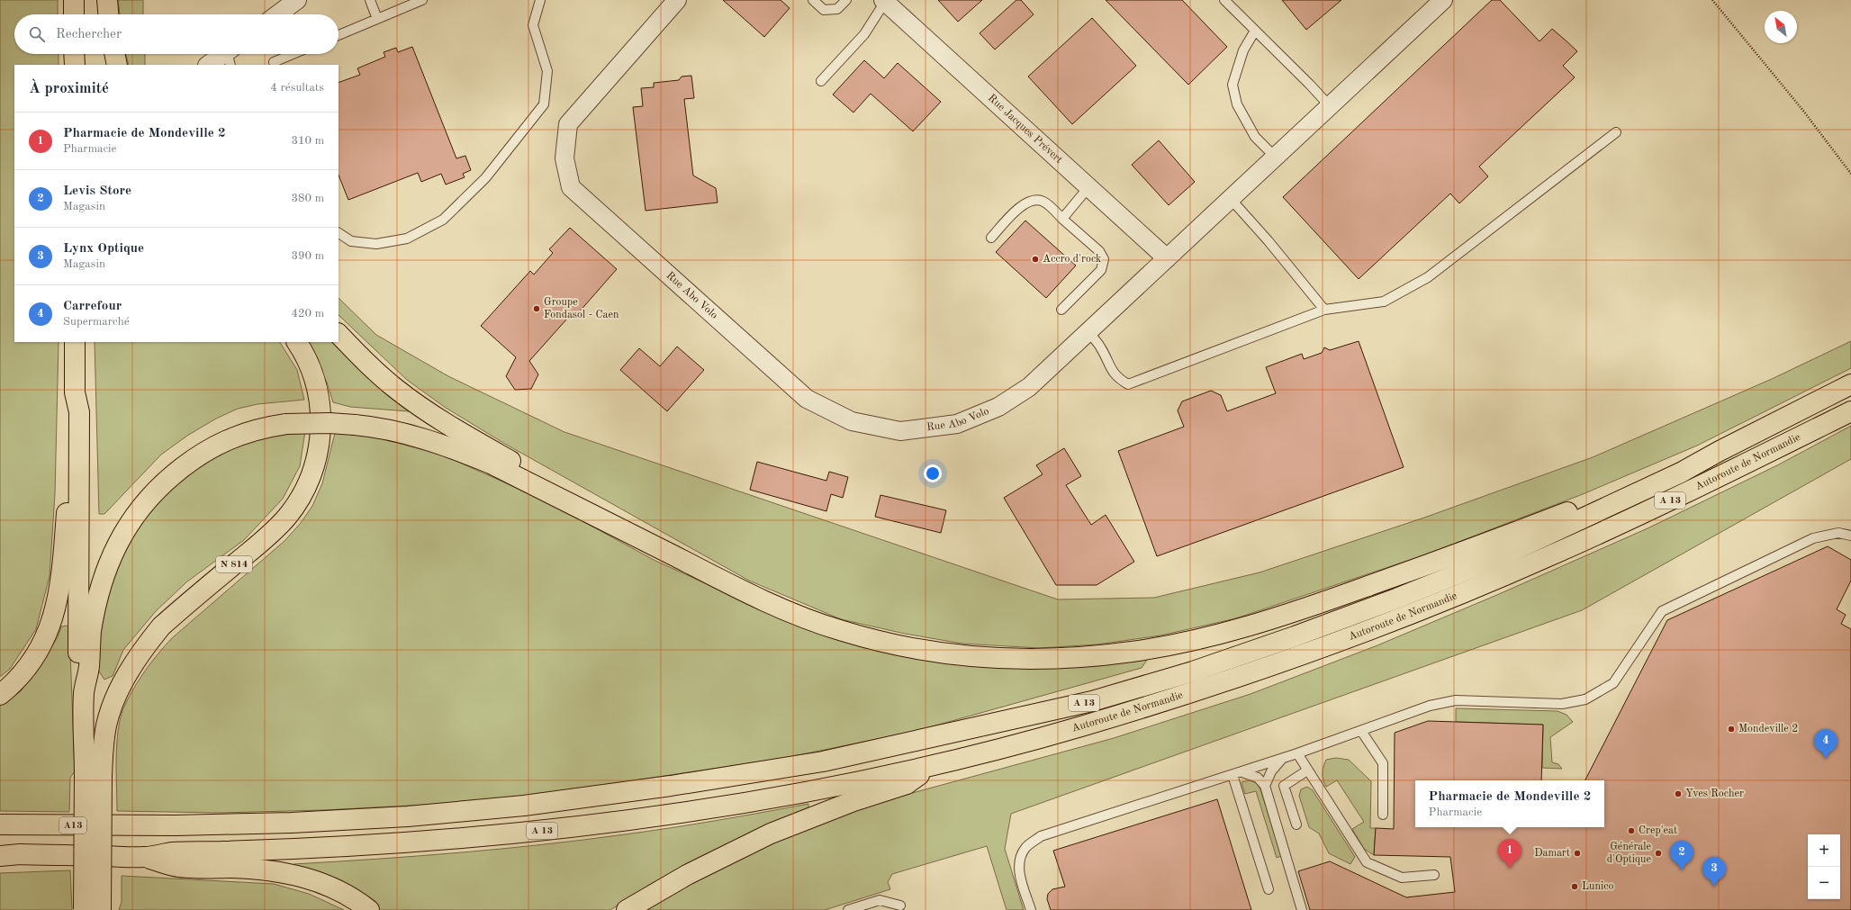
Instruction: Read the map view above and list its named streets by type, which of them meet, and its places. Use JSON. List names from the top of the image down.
{
  "streets": {
    "highway": [
      "Autoroute de Normandie",
      "A 13",
      "N 814",
      "A13"
    ],
    "street": ["Rue Jacques Prévert", "Rue Abo Volo"]
  },
  "crossings": [
    ["Rue Jacques Prévert", "Rue Abo Volo"],
    ["Autoroute de Normandie", "A 13"],
    ["A 13", "A13"]
  ],
  "places": [
    "Accro d'rock",
    "Groupe Fondasol - Caen",
    "Mondeville 2",
    "Yves Rocher",
    "Crep'eat",
    "Damart",
    "Générale d'Optique",
    "Lunico"
  ],
  "north": "top left",
  "page": {
    "search": "Rechercher",
    "heading": ["À proximité", "4 résultats"],
    "list": [
      {
        "mark": "1",
        "name": "Pharmacie de Mondeville 2",
        "note": "Pharmacie",
        "value": "310 m"
      },
      {
        "mark": "2",
        "name": "Levis Store",
        "note": "Magasin",
        "value": "380 m"
      },
      {
        "mark": "3",
        "name": "Lynx Optique",
        "note": "Magasin",
        "value": "390 m"
      },
      {
        "mark": "4",
        "name": "Carrefour",
        "note": "Supermarché",
        "value": "420 m"
      }
    ],
    "pins": [
      "4",
      "1",
      "2",
      "3"
    ],
    "popup": ["Pharmacie de Mondeville 2", "Pharmacie"],
    "map_buttons": ["+", "−"]
  }
}
